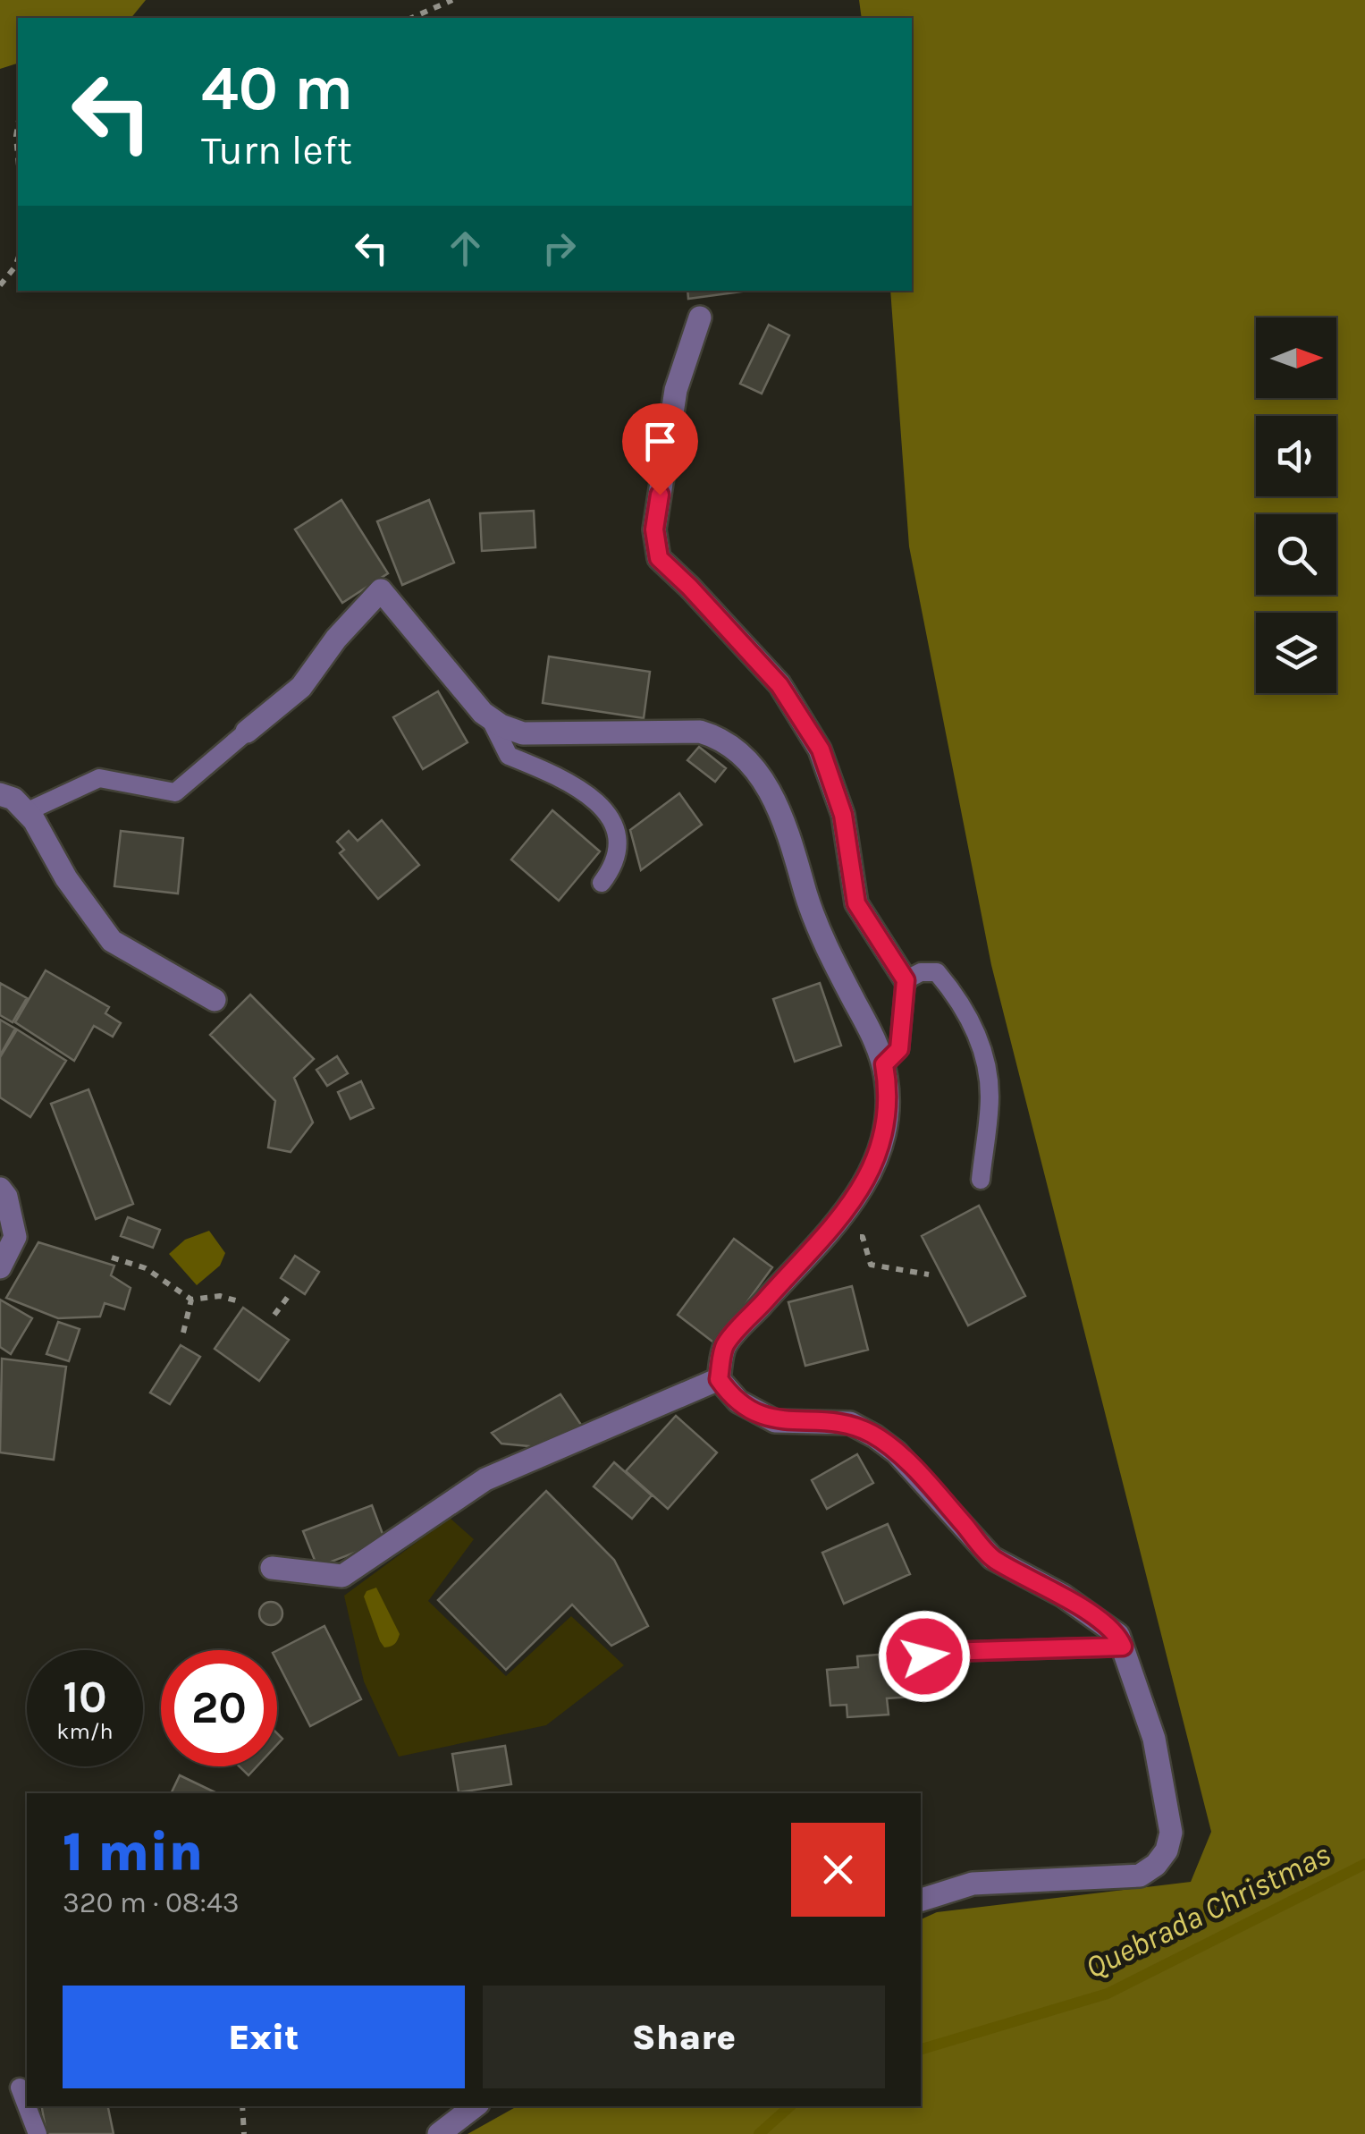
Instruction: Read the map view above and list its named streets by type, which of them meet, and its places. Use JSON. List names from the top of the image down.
{
  "water": ["Quebrada Christmas"],
  "north": "right",
  "page": {
    "turn": ["40 m", "Turn left"],
    "speed": "10 km/h",
    "limit": "20",
    "heading": ["1 min", "320 m · 08:43"],
    "buttons": ["Exit", "Share"]
  }
}
